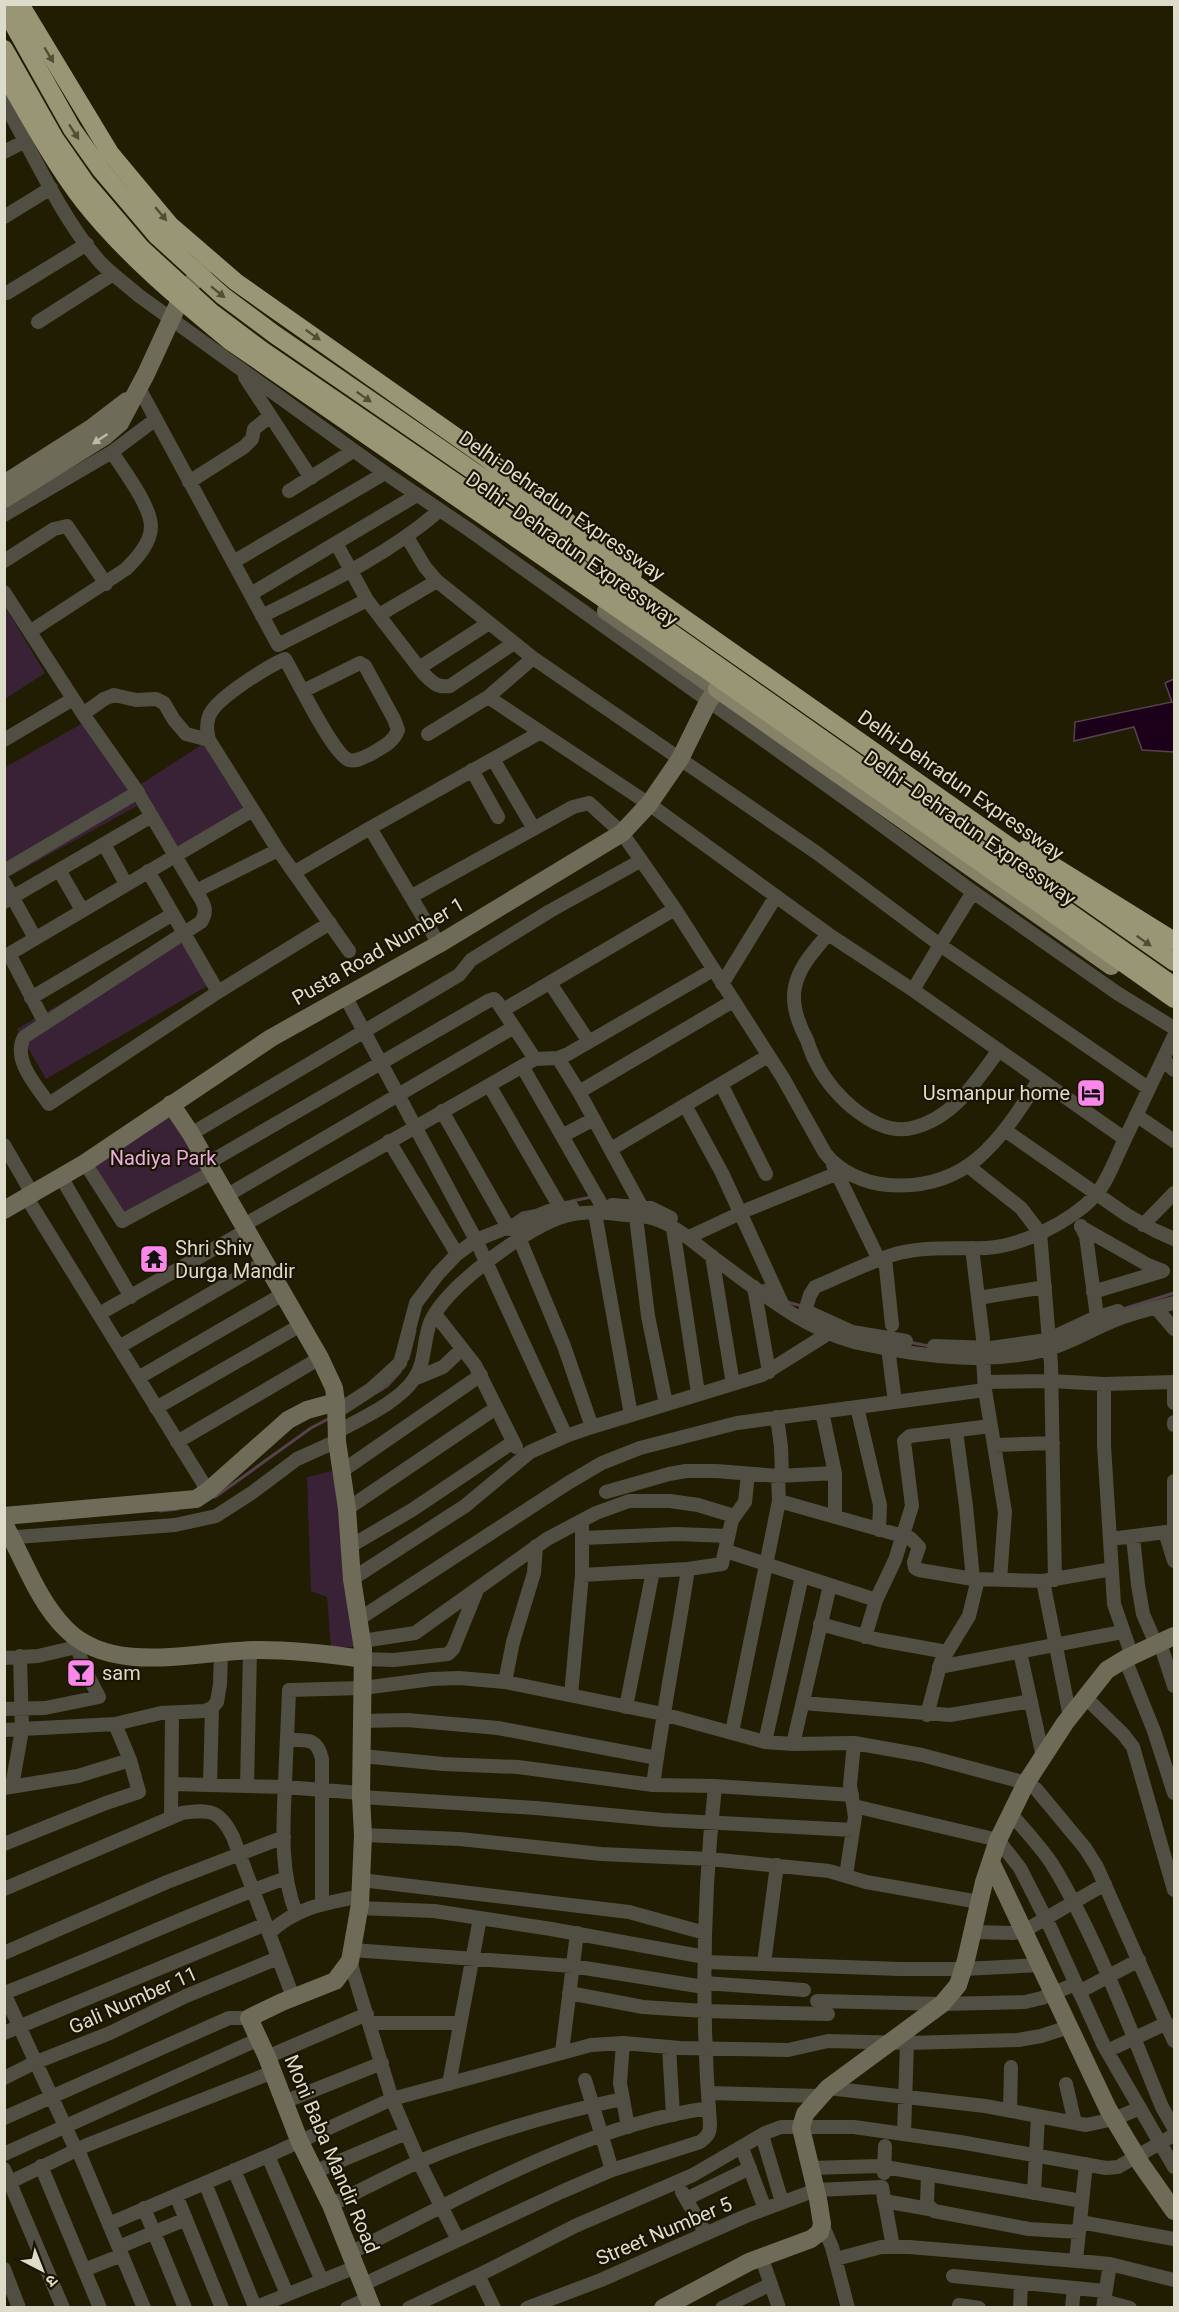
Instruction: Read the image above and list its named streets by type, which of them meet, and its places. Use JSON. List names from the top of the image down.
{
  "streets": {
    "highway": ["Delhi-Dehradun Expressway", "Delhi–Dehradun Expressway"],
    "street": [
      "Pusta Road Number 1",
      "Gali Number 11",
      "Moni Baba Mandir Road",
      "Street Number 5"
    ]
  },
  "crossings": [
    ["Delhi–Dehradun Expressway", "Pusta Road Number 1"]
  ],
  "parks": ["Nadiya Park"],
  "places": {
    "hotel": ["Usmanpur home"],
    "temple": ["Shri Shiv Durga Mandir"],
    "bar": ["sam"]
  },
  "north": "bottom right"
}
